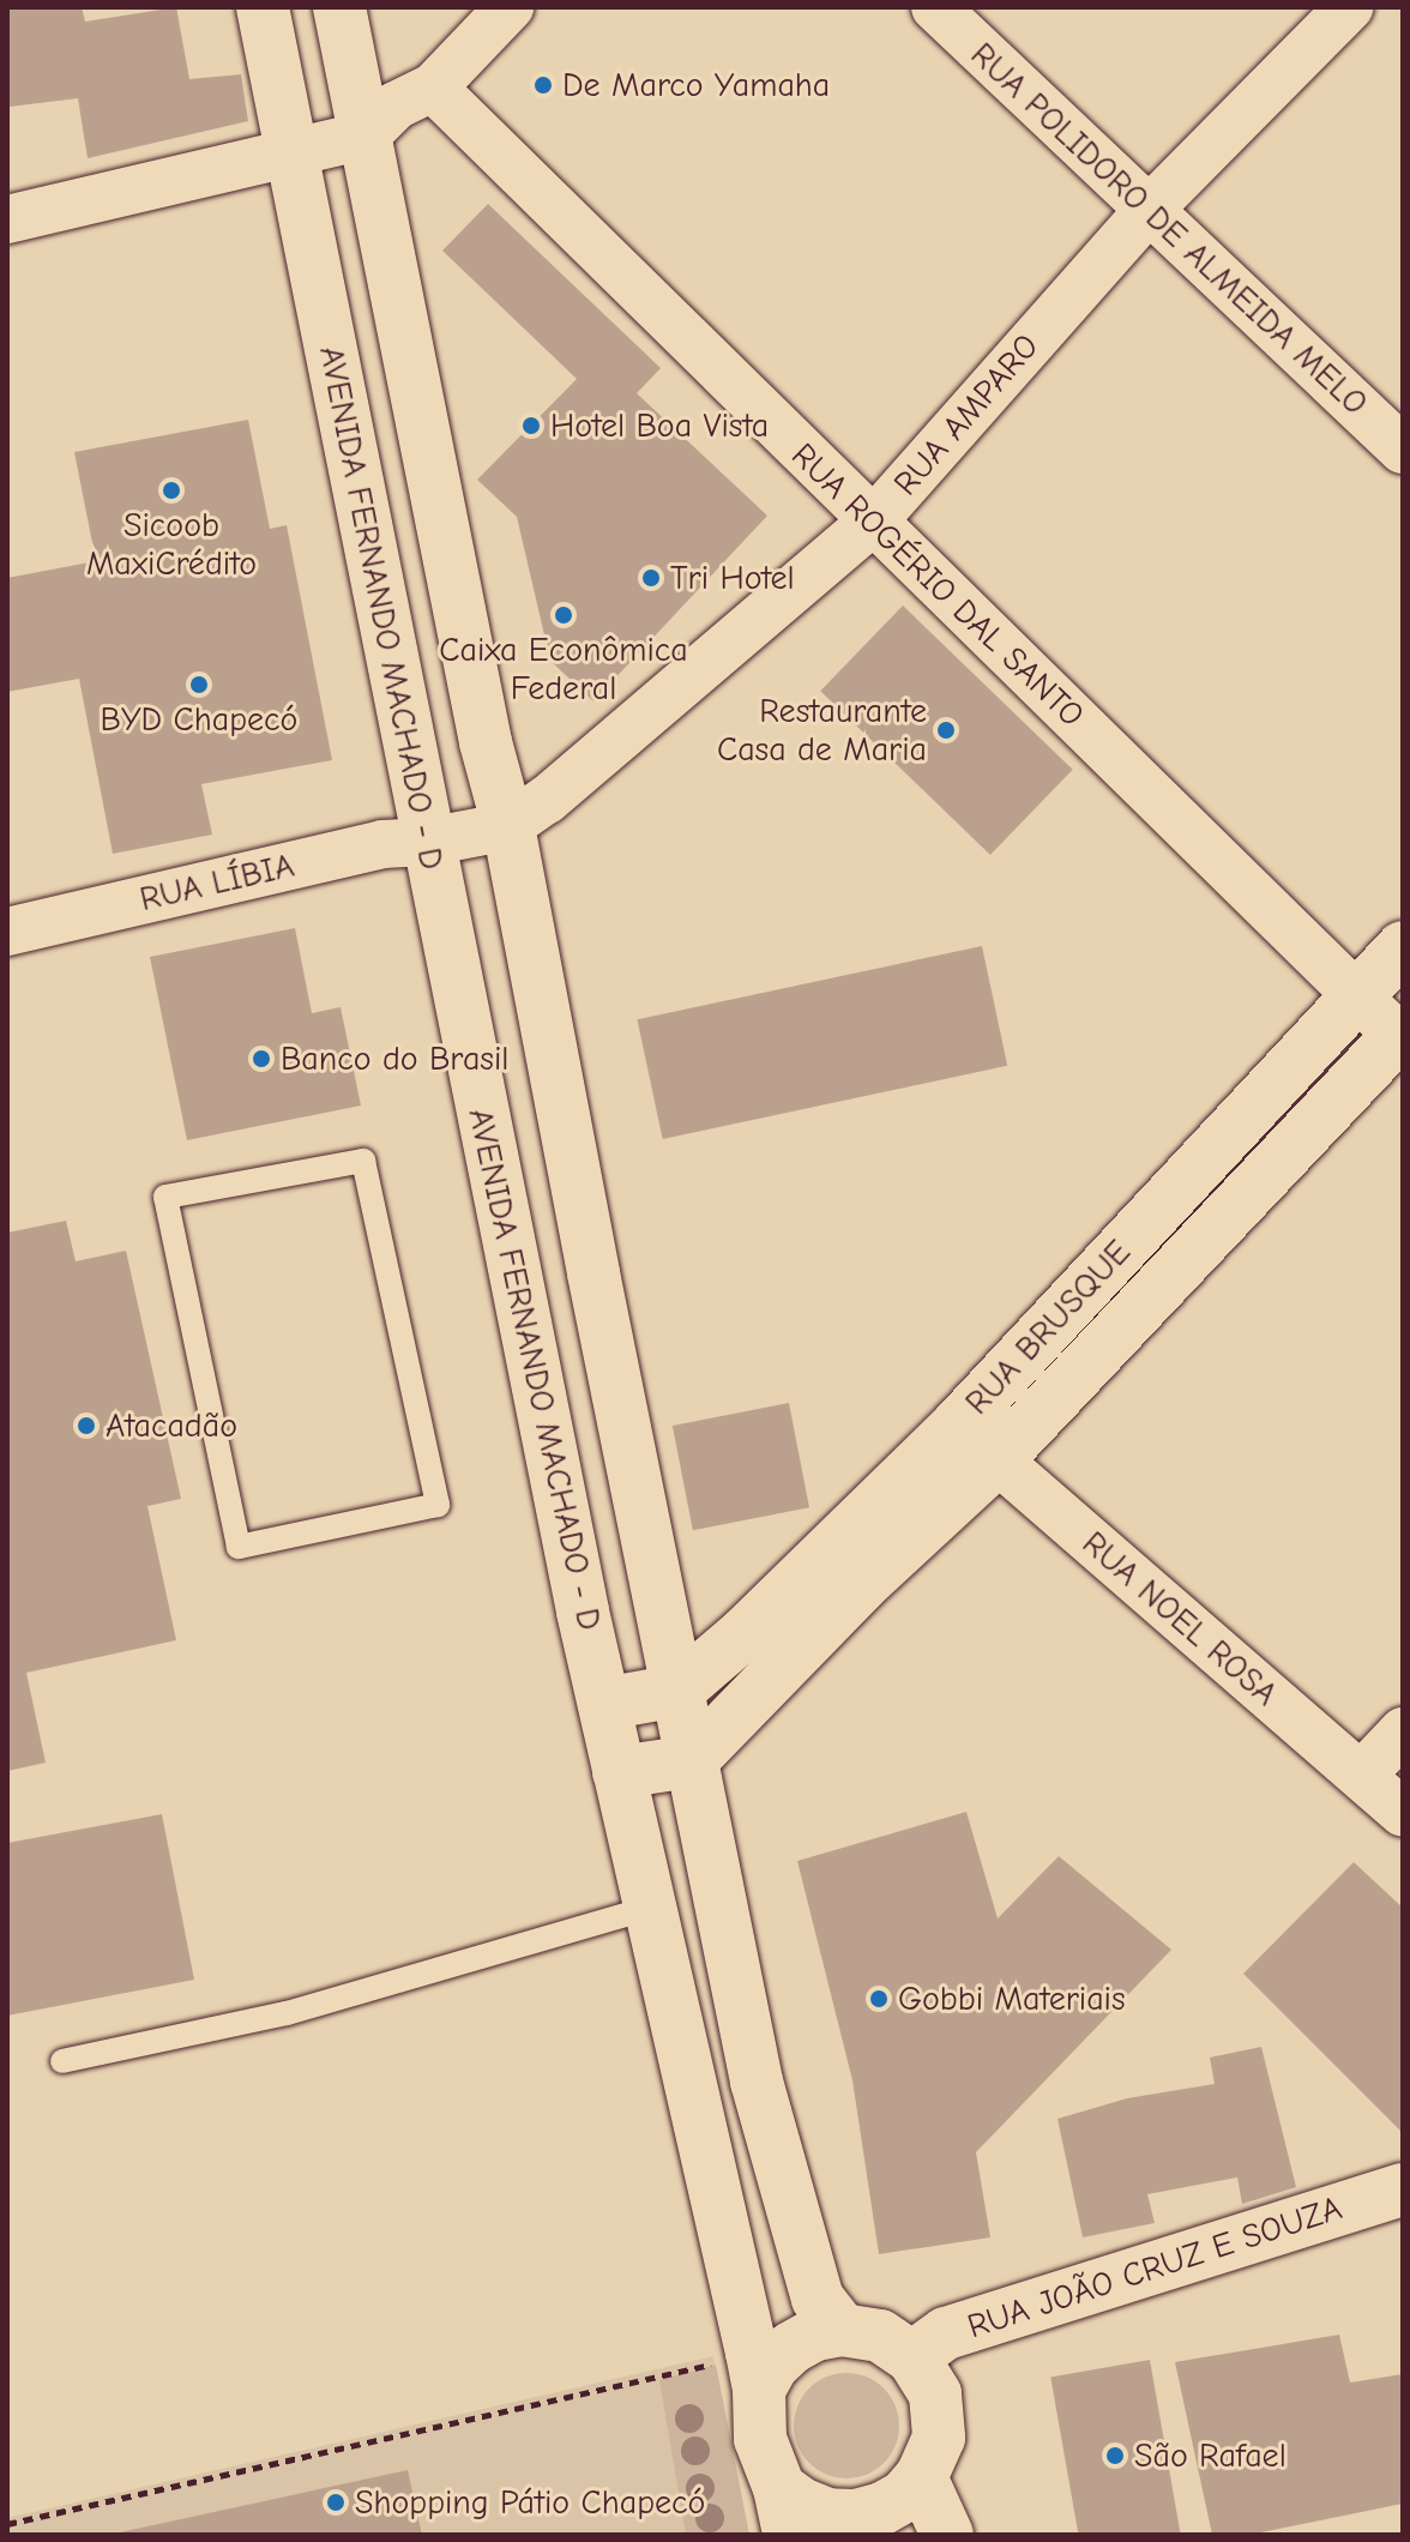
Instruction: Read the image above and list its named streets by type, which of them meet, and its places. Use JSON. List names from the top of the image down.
{
  "streets": {
    "main road": ["AVENIDA FERNANDO MACHADO - D", "RUA BRUSQUE", "RUA JOÃO CRUZ E SOUZA"],
    "street": [
      "RUA POLIDORO DE ALMEIDA MELO",
      "RUA AMPARO",
      "RUA ROGÉRIO DAL SANTO",
      "RUA LÍBIA",
      "RUA NOEL ROSA"
    ]
  },
  "crossings": [
    ["RUA POLIDORO DE ALMEIDA MELO", "RUA AMPARO"],
    ["RUA AMPARO", "RUA ROGÉRIO DAL SANTO"],
    ["RUA AMPARO", "RUA LÍBIA"],
    ["RUA ROGÉRIO DAL SANTO", "RUA BRUSQUE"],
    ["AVENIDA FERNANDO MACHADO - D", "RUA LÍBIA"],
    ["AVENIDA FERNANDO MACHADO - D", "RUA JOÃO CRUZ E SOUZA"],
    ["RUA BRUSQUE", "RUA NOEL ROSA"]
  ],
  "places": [
    "De Marco Yamaha",
    "Hotel Boa Vista",
    "Sicoob MaxiCrédito",
    "Tri Hotel",
    "Caixa Econômica Federal",
    "BYD Chapecó",
    "Restaurante Casa de Maria",
    "Banco do Brasil",
    "Atacadão",
    "Gobbi Materiais",
    "São Rafael",
    "Shopping Pátio Chapecó"
  ]
}
